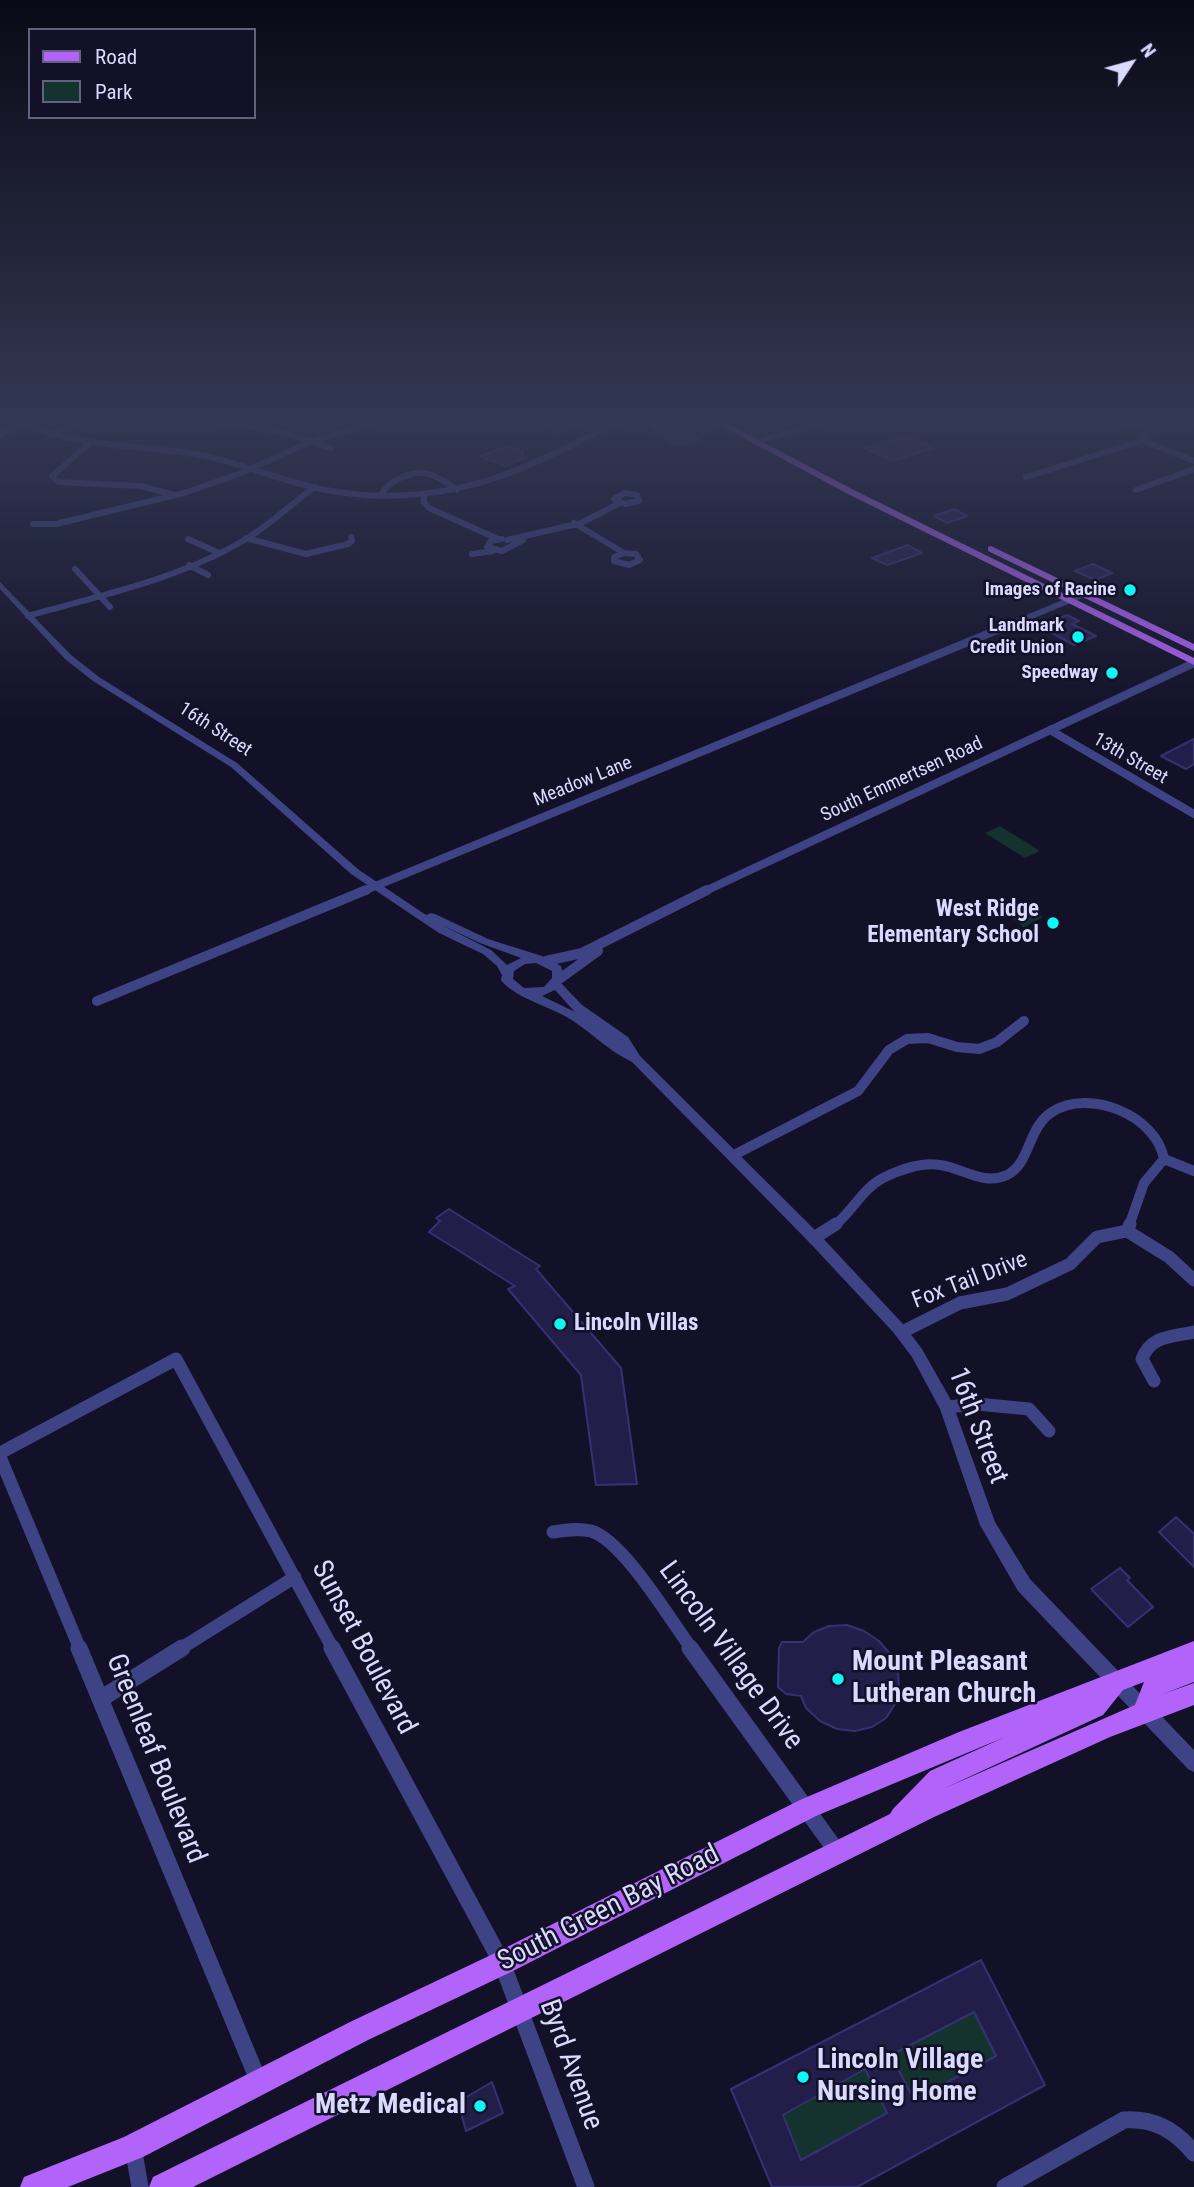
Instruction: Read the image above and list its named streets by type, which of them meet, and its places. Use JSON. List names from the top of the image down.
{
  "streets": {
    "main road": ["South Green Bay Road"],
    "street": [
      "16th Street",
      "13th Street",
      "South Emmertsen Road",
      "Meadow Lane",
      "Fox Tail Drive",
      "Sunset Boulevard",
      "Lincoln Village Drive",
      "Greenleaf Boulevard",
      "Byrd Avenue"
    ]
  },
  "crossings": [
    ["16th Street", "South Emmertsen Road"],
    ["16th Street", "Meadow Lane"],
    ["16th Street", "Fox Tail Drive"],
    ["16th Street", "South Green Bay Road"],
    ["13th Street", "South Emmertsen Road"],
    ["Sunset Boulevard", "Greenleaf Boulevard"],
    ["Sunset Boulevard", "South Green Bay Road"],
    ["Sunset Boulevard", "Byrd Avenue"],
    ["Lincoln Village Drive", "South Green Bay Road"],
    ["Greenleaf Boulevard", "South Green Bay Road"],
    ["South Green Bay Road", "Byrd Avenue"]
  ],
  "places": [
    "Images of Racine",
    "Landmark Credit Union",
    "Speedway",
    "West Ridge Elementary School",
    "Lincoln Villas",
    "Mount Pleasant Lutheran Church",
    "Lincoln Village Nursing Home",
    "Metz Medical"
  ],
  "legend": ["Road", "Park"],
  "north": "top right"
}
